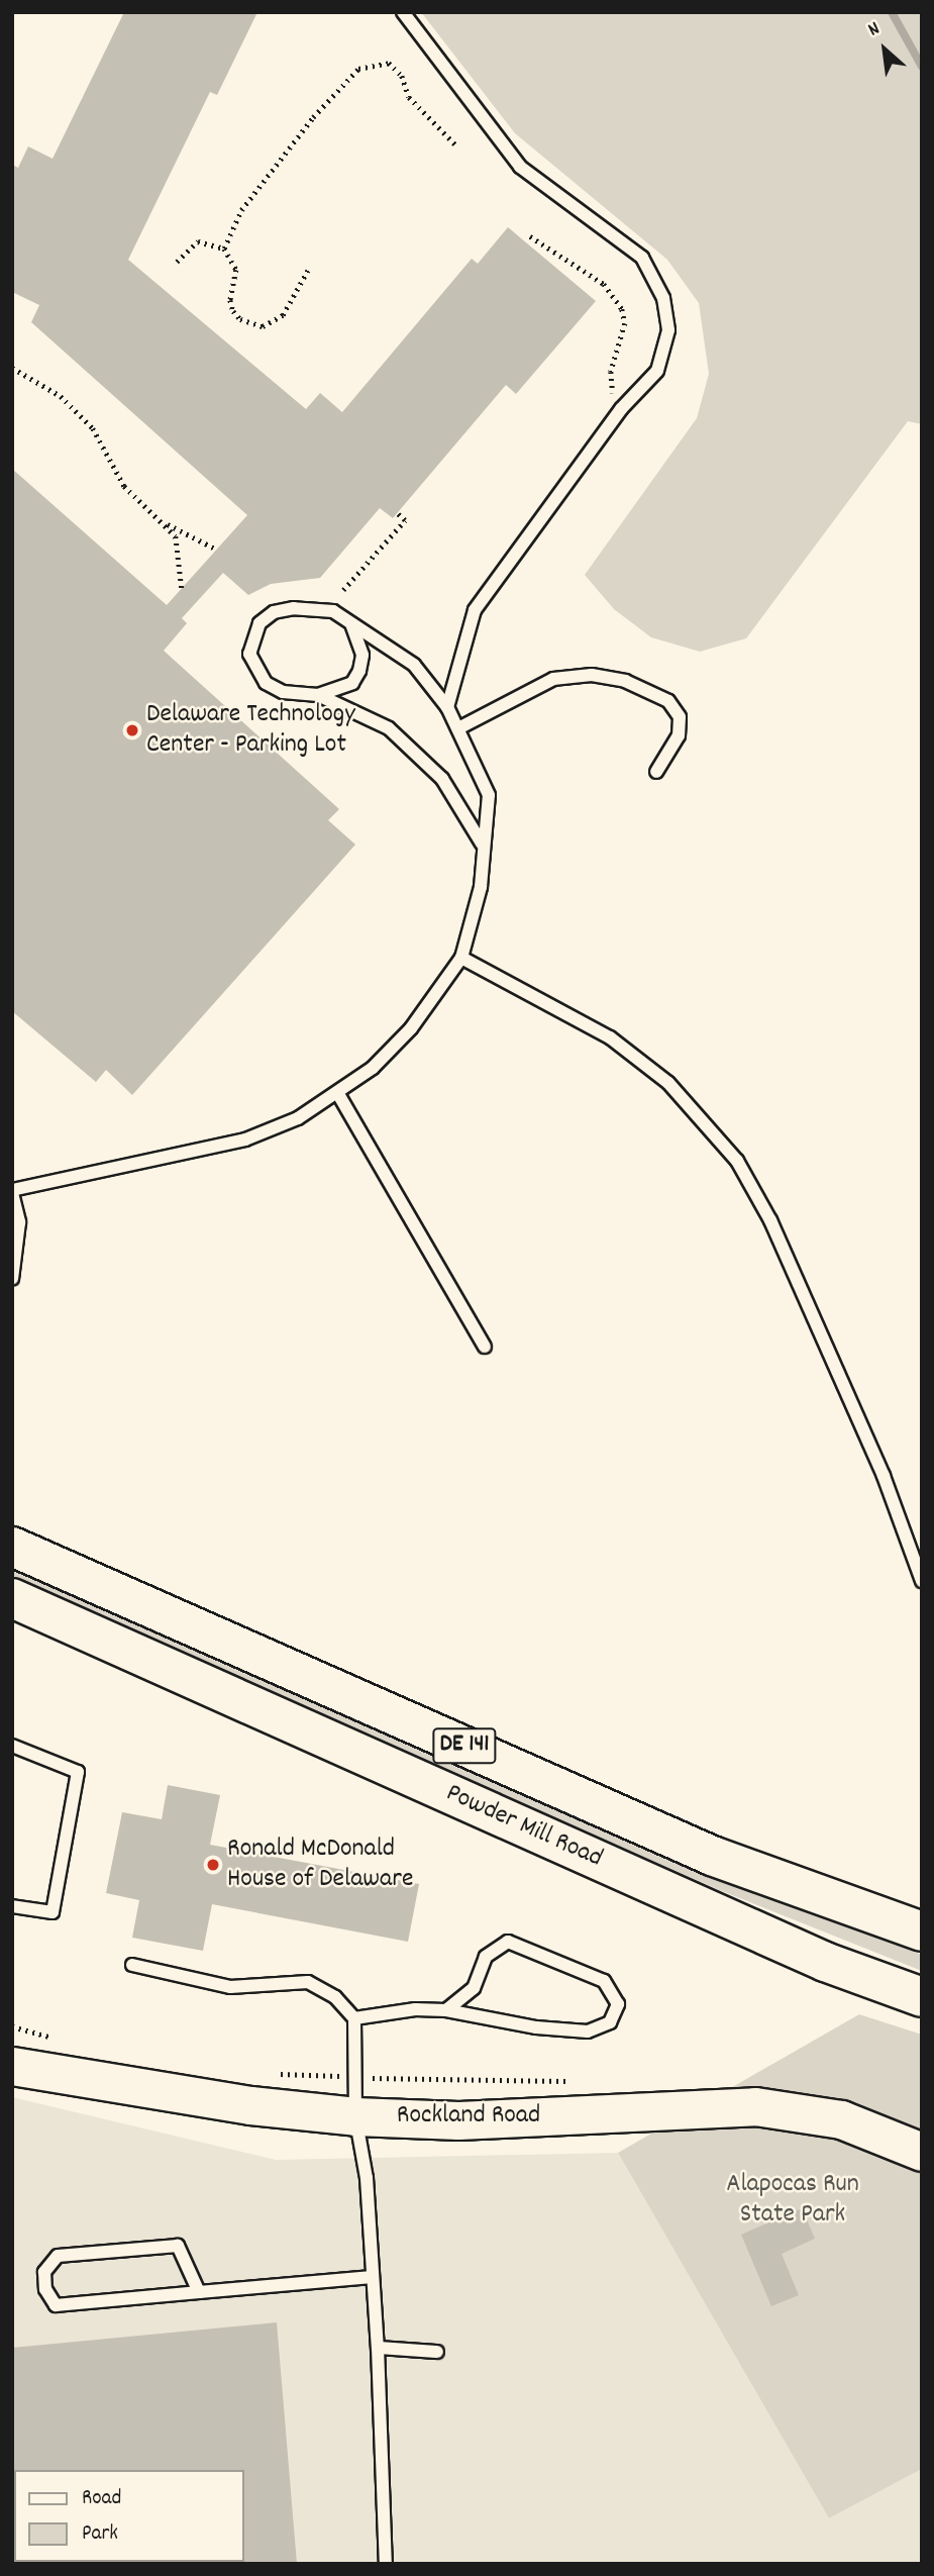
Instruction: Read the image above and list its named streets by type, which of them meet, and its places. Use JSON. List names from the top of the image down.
{
  "streets": {
    "highway": ["DE 141", "Powder Mill Road"],
    "street": ["Rockland Road"]
  },
  "parks": ["Alapocas Run State Park"],
  "places": ["Delaware Technology Center - Parking Lot", "Ronald McDonald House of Delaware"],
  "legend": ["Road", "Park"],
  "north": "top left"
}
